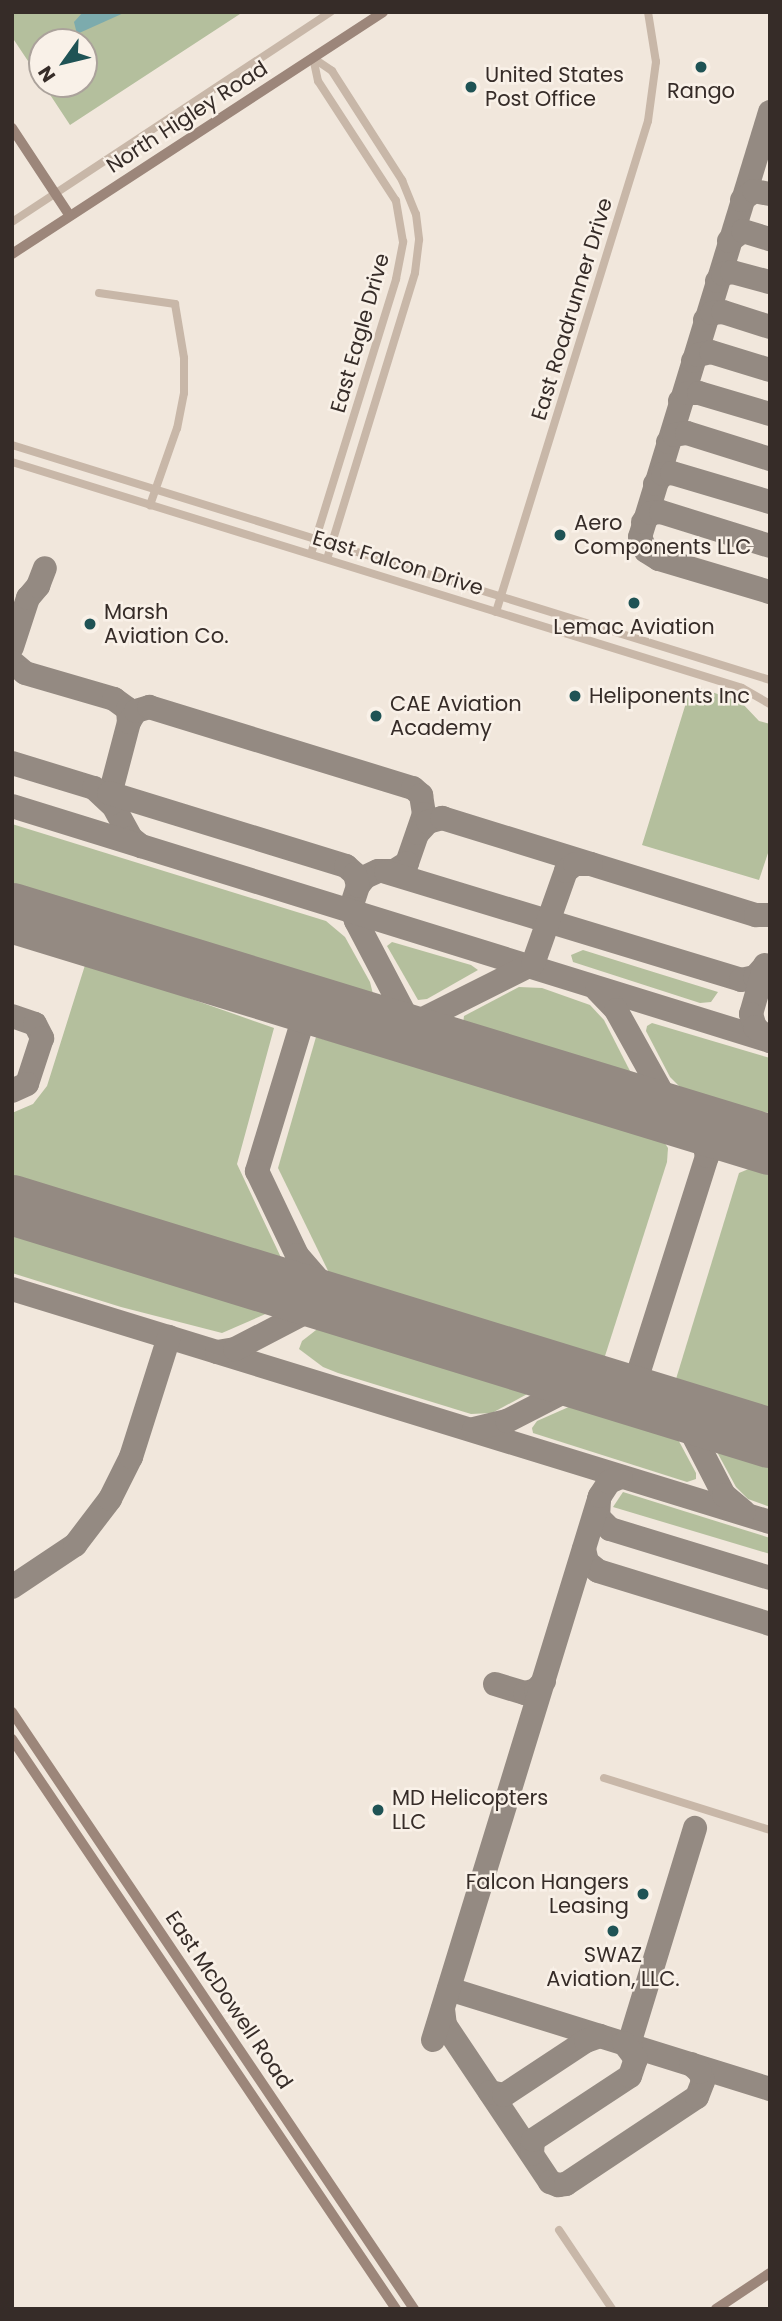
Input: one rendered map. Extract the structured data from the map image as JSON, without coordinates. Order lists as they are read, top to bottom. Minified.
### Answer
{"streets":{"main road":["North Higley Road","East McDowell Road"],"street":["East Roadrunner Drive","East Eagle Drive","East Falcon Drive"]},"crossings":[["North Higley Road","East Eagle Drive"],["East Roadrunner Drive","East Falcon Drive"],["East Eagle Drive","East Falcon Drive"]],"places":["Rango","United States Post Office","Aero Components LLC","Lemac Aviation","Marsh Aviation Co.","Heliponents Inc","CAE Aviation Academy","MD Helicopters LLC","Falcon Hangers Leasing","SWAZ Aviation, LLC."],"north":"bottom left"}
